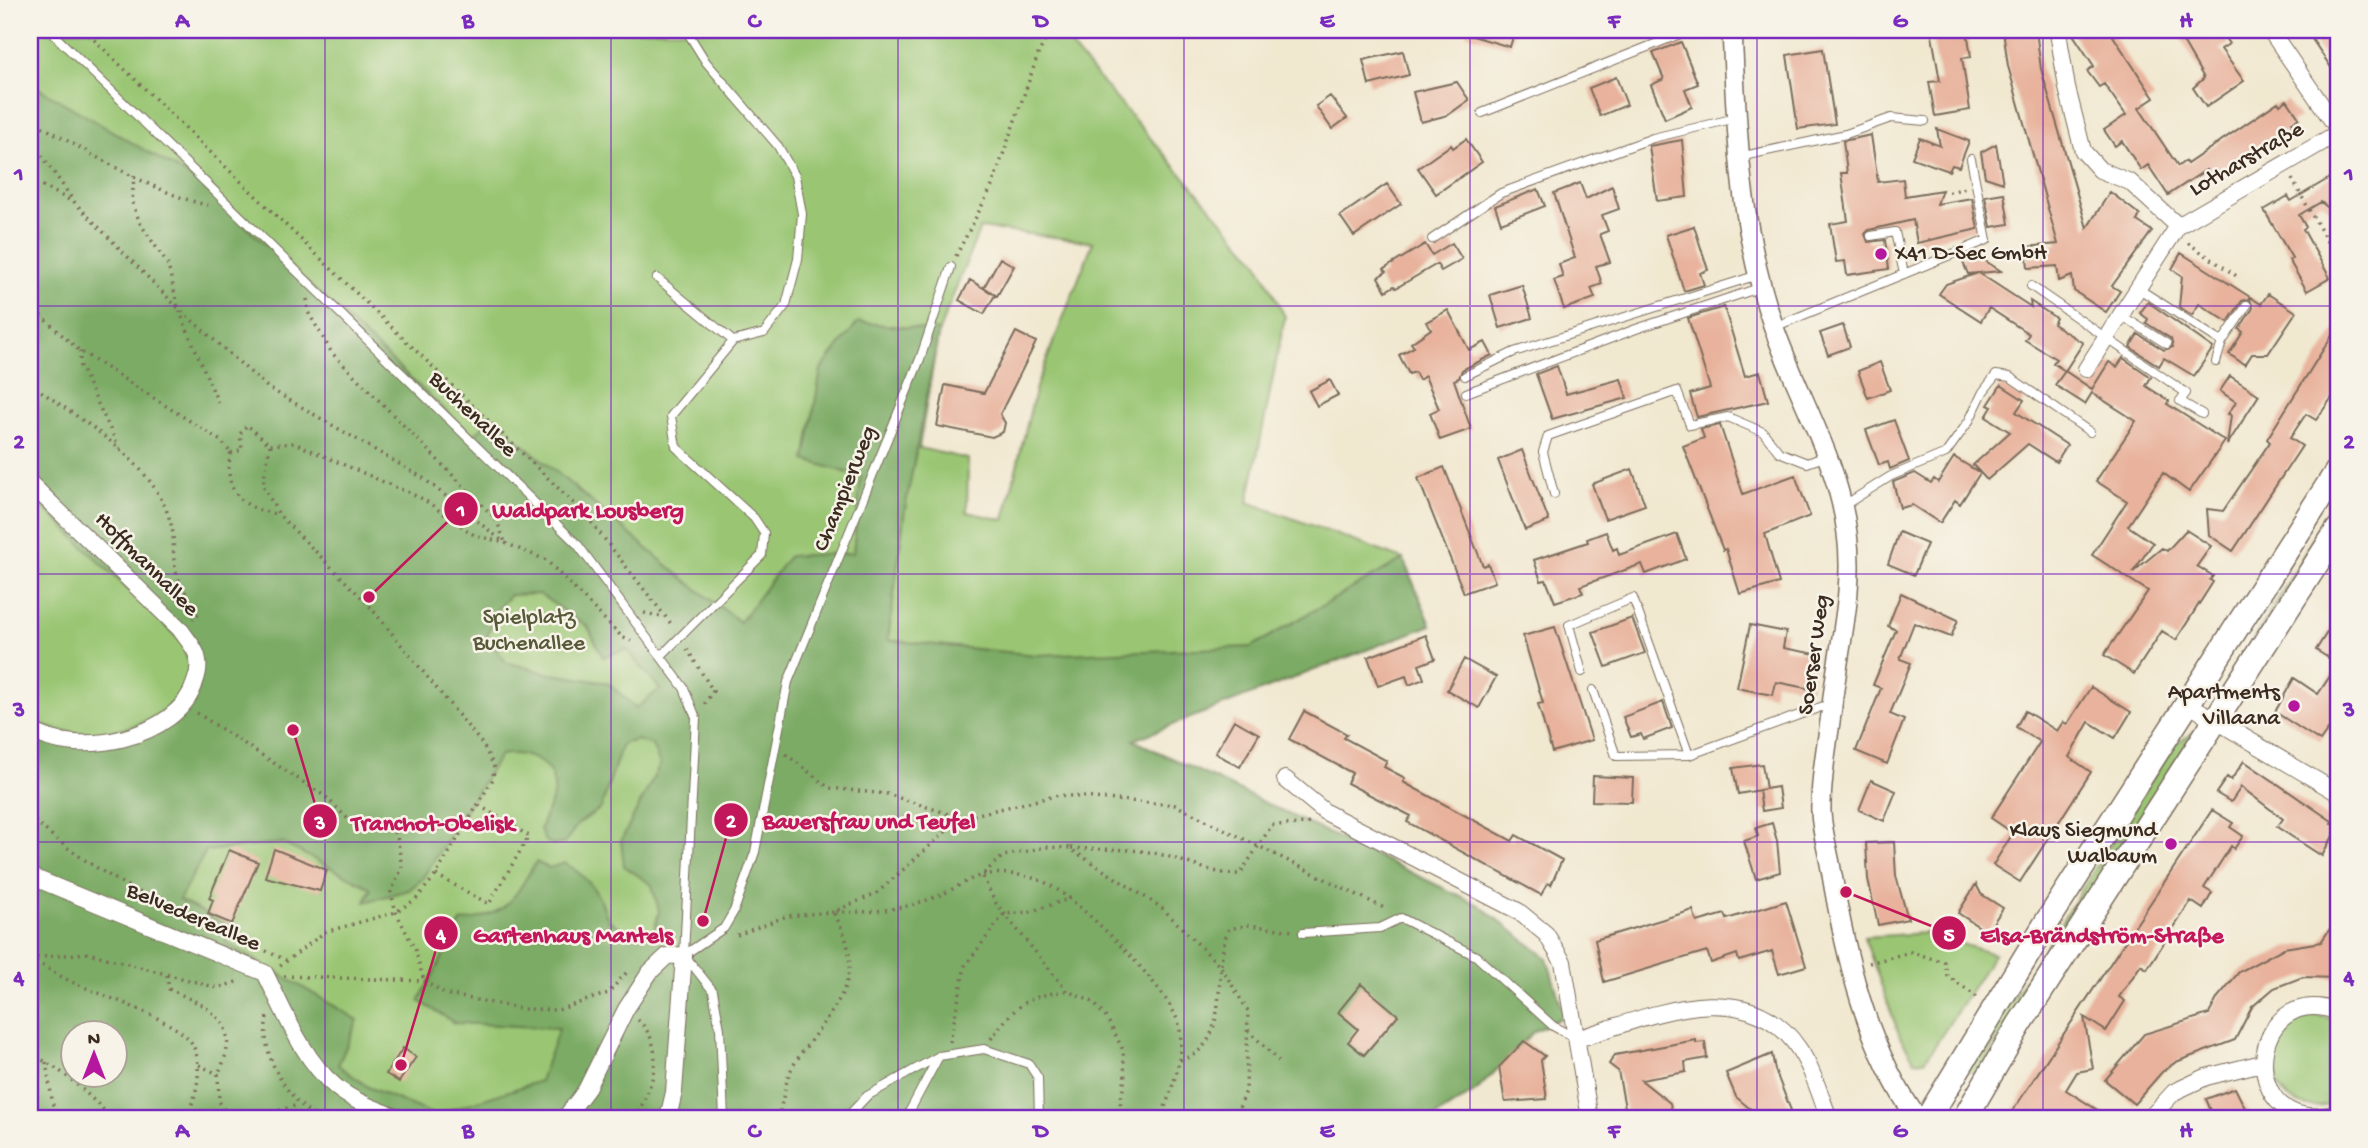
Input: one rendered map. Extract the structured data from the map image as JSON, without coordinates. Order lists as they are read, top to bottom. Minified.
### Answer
{"streets":{"street":["Lotharstraße","Hoffmannallee","Soerser Weg","Belvedereallee"],"lane":["Buchenallee","Champierweg"]},"crossings":[["Buchenallee","Champierweg"]],"parks":["Spielplatz Buchenallee"],"places":["X41 D-Sec GmbH","Waldpark Lousberg","Apartments Villaana","Tranchot-Obelisk","Klaus Siegmund Walbaum","Elsa-Brändström-Straße","Bauersfrau und Teufel","Gartenhaus Mantels"],"north":"top","grid":{"columns":["A","B","C","D","E","F","G","H"],"rows":["1","2","3","4"]}}
